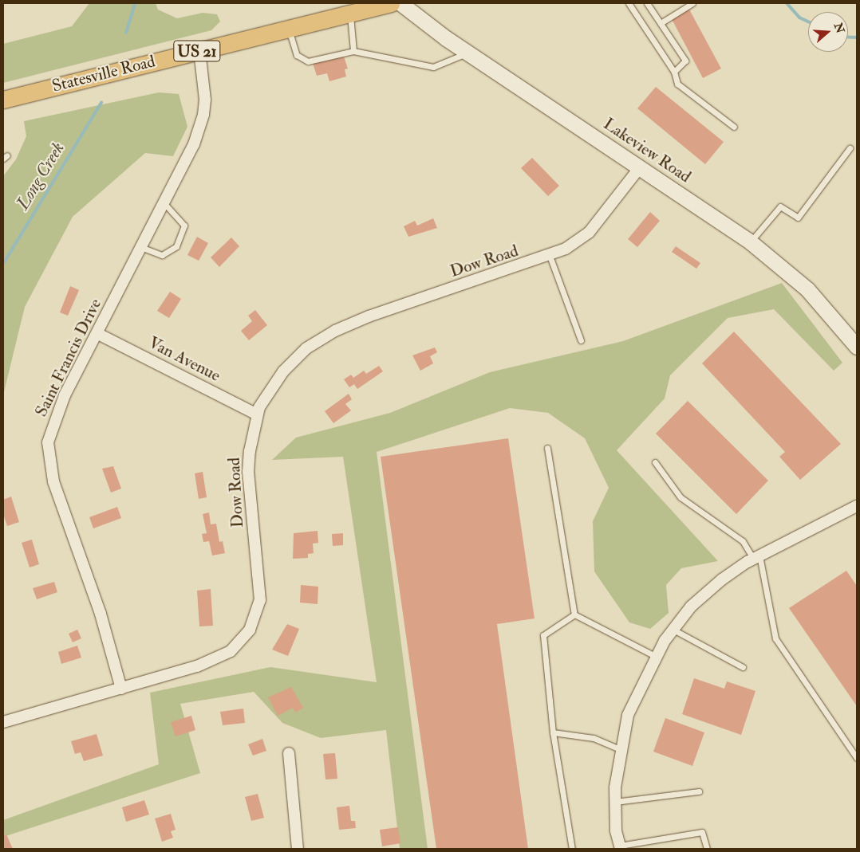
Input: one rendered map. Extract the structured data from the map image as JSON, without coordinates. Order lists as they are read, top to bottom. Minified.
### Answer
{"streets":{"main road":["US 21","Statesville Road","Lakeview Road"],"street":["Dow Road","Saint Francis Drive","Van Avenue"]},"crossings":[["Statesville Road","Saint Francis Drive"],["Lakeview Road","Dow Road"],["Dow Road","Saint Francis Drive"],["Dow Road","Van Avenue"],["Saint Francis Drive","Van Avenue"]],"water":["Long Creek"],"north":"right"}
